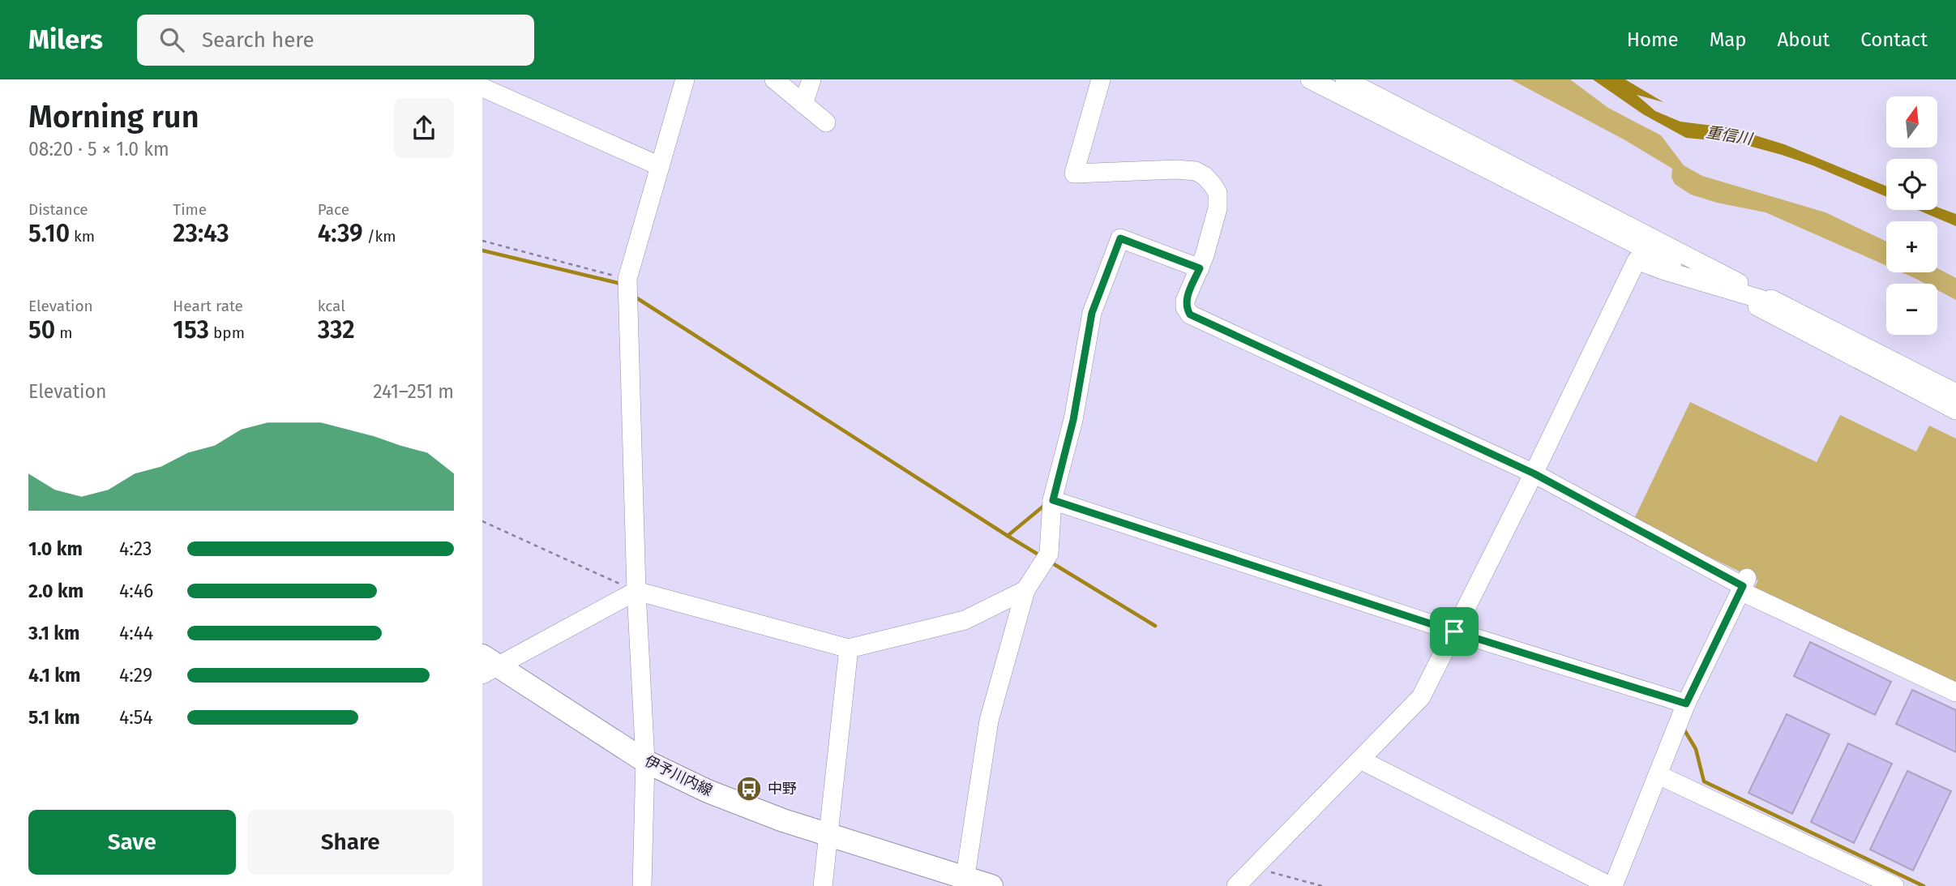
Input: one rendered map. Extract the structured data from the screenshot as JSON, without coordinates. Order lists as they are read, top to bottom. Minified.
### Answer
{"streets":{"main road":["伊予川内線"]},"water":["重信川"],"places":{"bus stop":["中野"]},"north":"top","page":{"header":"Milers","search":"Search here","nav":["Home","Map","About","Contact"],"heading":["Morning run","08:20 · 5 × 1.0 km"],"map_buttons":["+","−"],"stats":[["Distance","5.10 km"],["Time","23:43"],["Pace","4:39 /km"],["Elevation","50 m"],["Heart rate","153 bpm"],["kcal","332"]],"chart":["Elevation","241–251 m"],"list":[{"name":"1.0 km","note":"4:23"},{"name":"2.0 km","note":"4:46"},{"name":"3.1 km","note":"4:44"},{"name":"4.1 km","note":"4:29"},{"name":"5.1 km","note":"4:54"}],"buttons":["Save","Share"]}}
